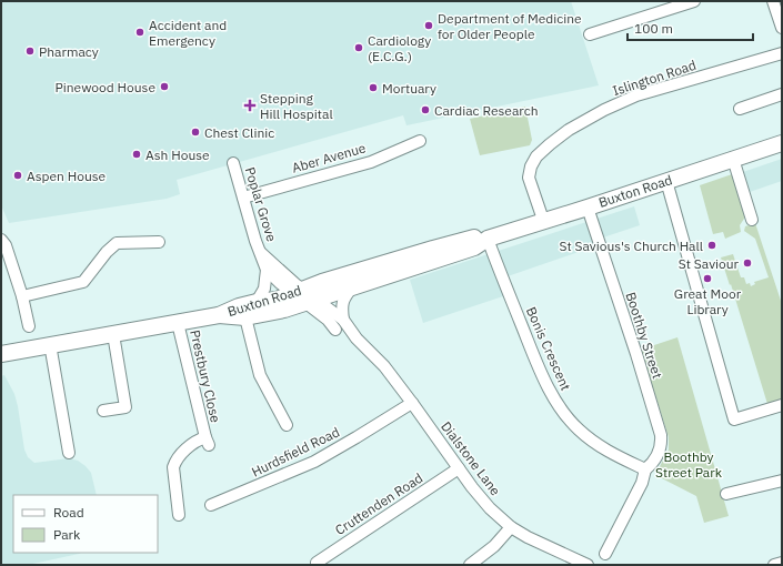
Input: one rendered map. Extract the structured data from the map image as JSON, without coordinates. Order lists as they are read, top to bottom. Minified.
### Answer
{"streets":{"highway":["Buxton Road"],"street":["Islington Road","Aber Avenue","Poplar Grove","Boothby Street","Bonis Crescent","Prestbury Close","Hurdsfield Road","Dialstone Lane","Cruttenden Road"]},"crossings":[["Islington Road","Buxton Road"],["Aber Avenue","Poplar Grove"],["Buxton Road","Poplar Grove"],["Buxton Road","Boothby Street"],["Buxton Road","Bonis Crescent"],["Buxton Road","Prestbury Close"],["Buxton Road","Dialstone Lane"],["Poplar Grove","Dialstone Lane"],["Boothby Street","Bonis Crescent"],["Hurdsfield Road","Dialstone Lane"],["Dialstone Lane","Cruttenden Road"]],"parks":["Boothby Street Park"],"places":{"other":["Department of Medicine for Older People","Accident and Emergency","Cardiology (E.C.G.)","Pharmacy","Pinewood House","Mortuary","Cardiac Research","Chest Clinic","Ash House","Aspen House","St Savious's Church Hall","St Saviour","Great Moor Library"],"health":["Stepping Hill Hospital"]},"legend":["Road","Park"],"scale_bar":"100 m"}
